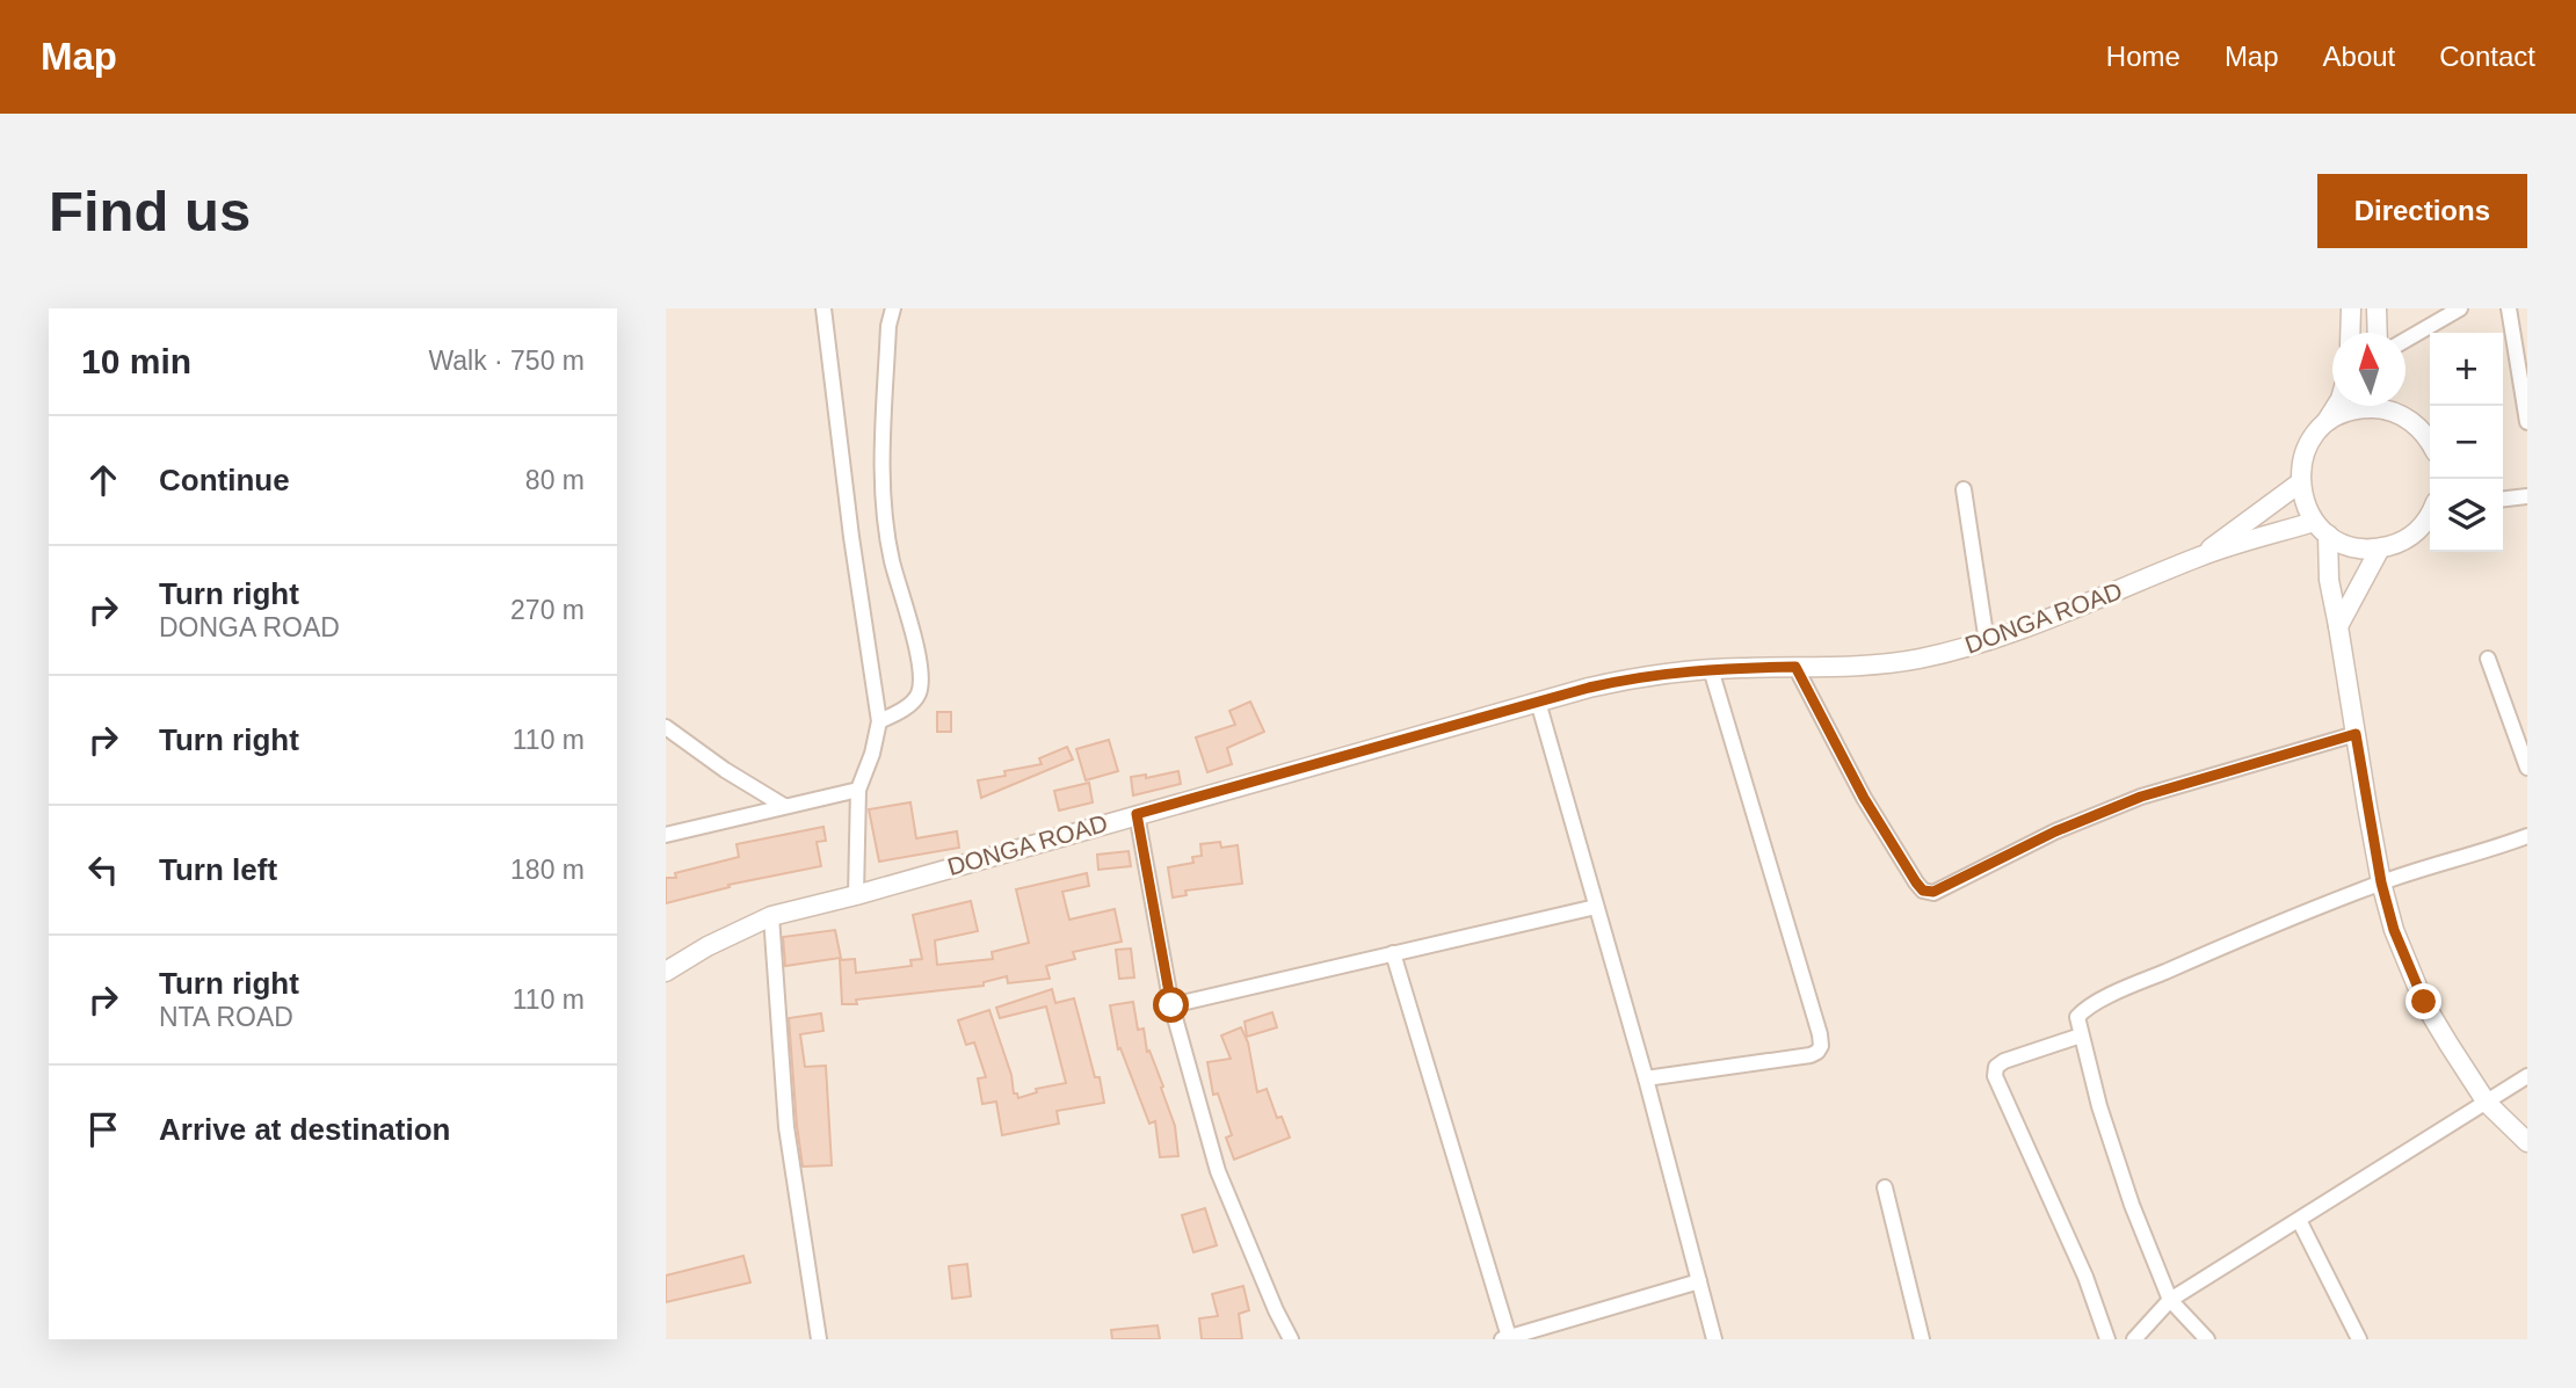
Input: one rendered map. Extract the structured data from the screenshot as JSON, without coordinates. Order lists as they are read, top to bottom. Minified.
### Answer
{"streets":{"street":["DONGA ROAD"]},"north":"top","page":{"header":"Map","nav":["Home","Map","About","Contact"],"buttons":"Directions","title":"Find us","heading":["10 min","Walk · 750 m"],"map_buttons":["+","−"],"list":[["Continue","80 m"],["Turn right","DONGA ROAD","270 m"],["Turn right","110 m"],["Turn left","180 m"],["Turn right","NTA ROAD","110 m"],"Arrive at destination"]}}
